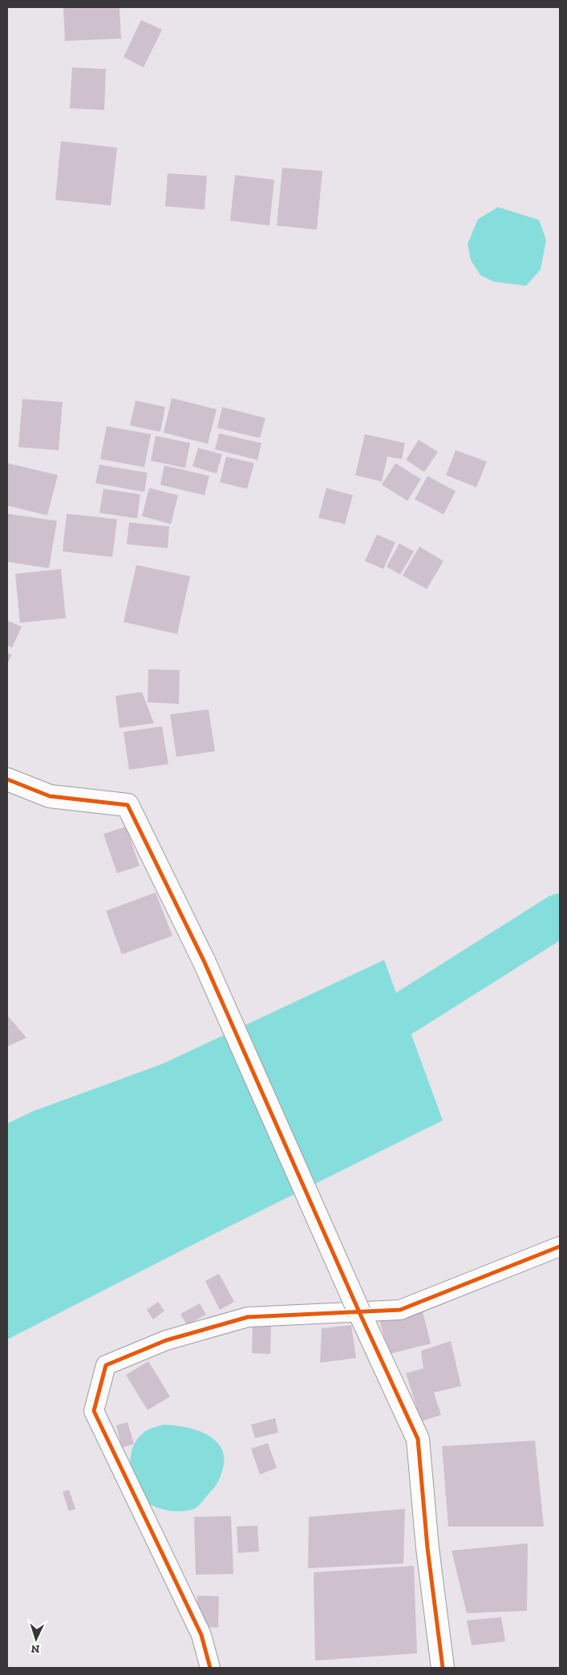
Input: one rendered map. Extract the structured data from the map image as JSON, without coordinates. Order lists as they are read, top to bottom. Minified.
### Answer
{"north":"bottom"}
